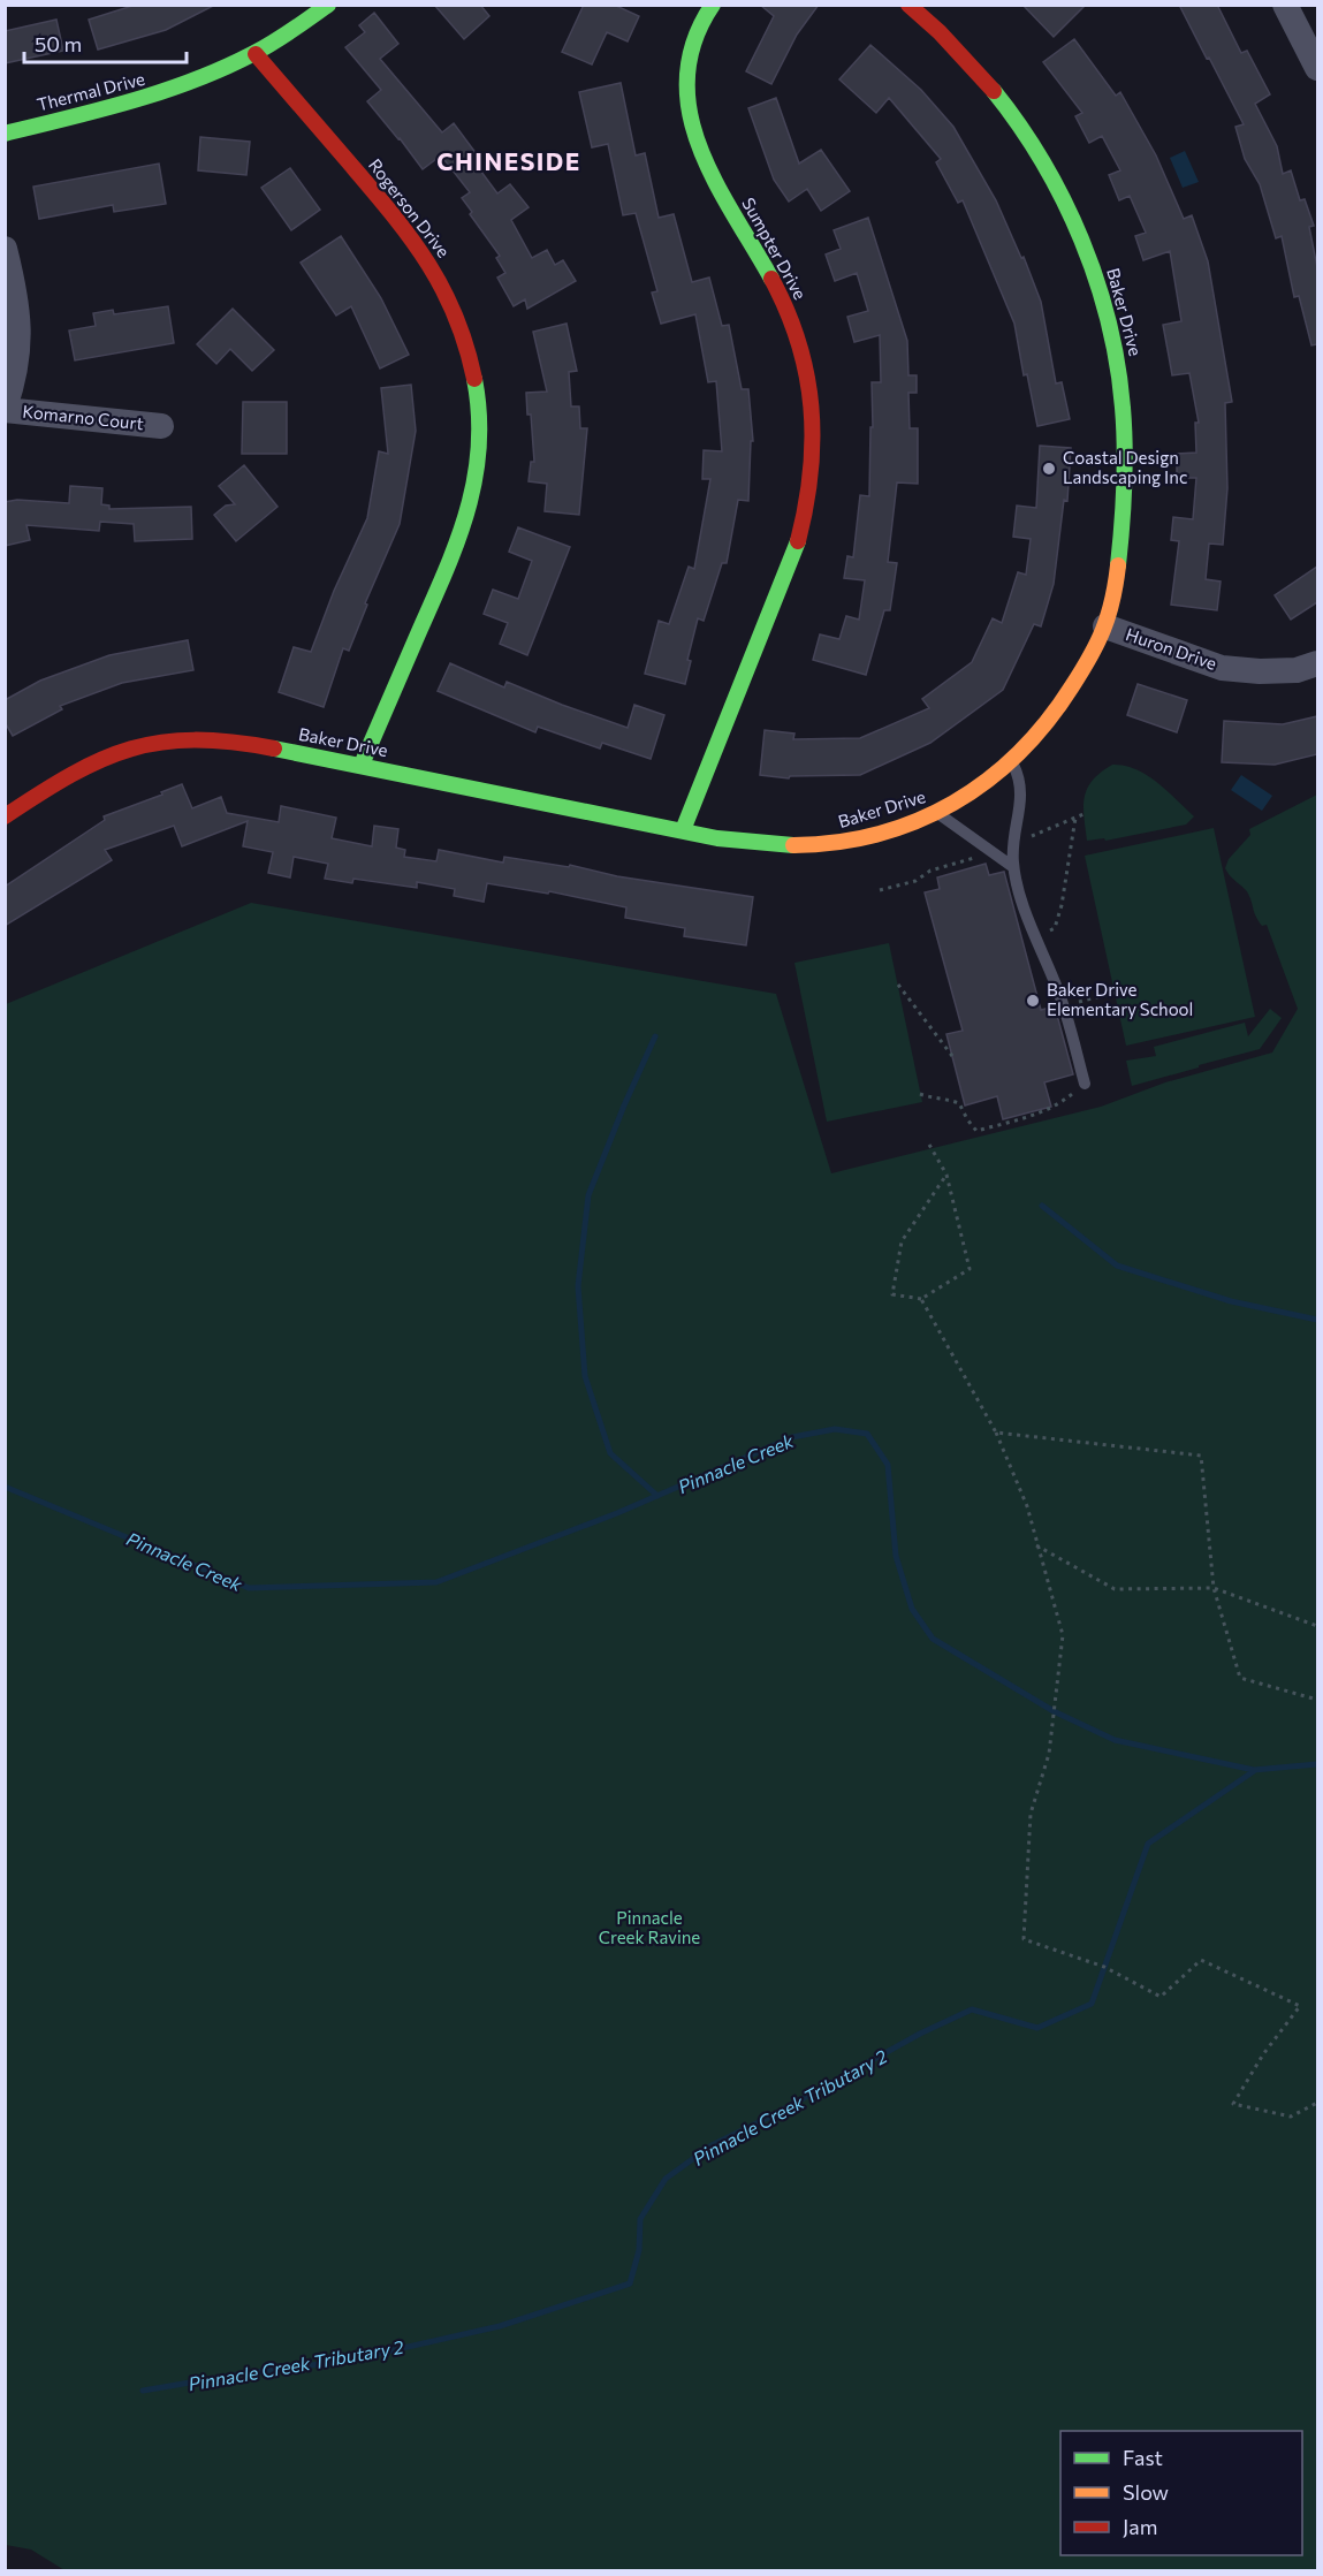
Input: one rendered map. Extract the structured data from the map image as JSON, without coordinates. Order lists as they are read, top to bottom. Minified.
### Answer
{"streets":{"street":["Thermal Drive","Rogerson Drive","Sumpter Drive","Baker Drive","Komarno Court","Huron Drive"]},"crossings":[["Thermal Drive","Rogerson Drive"],["Rogerson Drive","Baker Drive"],["Sumpter Drive","Baker Drive"],["Baker Drive","Huron Drive"]],"districts":["CHINESIDE"],"water":["Pinnacle Creek","Pinnacle Creek Tributary 2"],"parks":["Pinnacle Creek Ravine"],"places":["Coastal Design Landscaping Inc","Baker Drive Elementary School"],"legend":["Fast","Slow","Jam"],"scale_bar":"50 m"}
